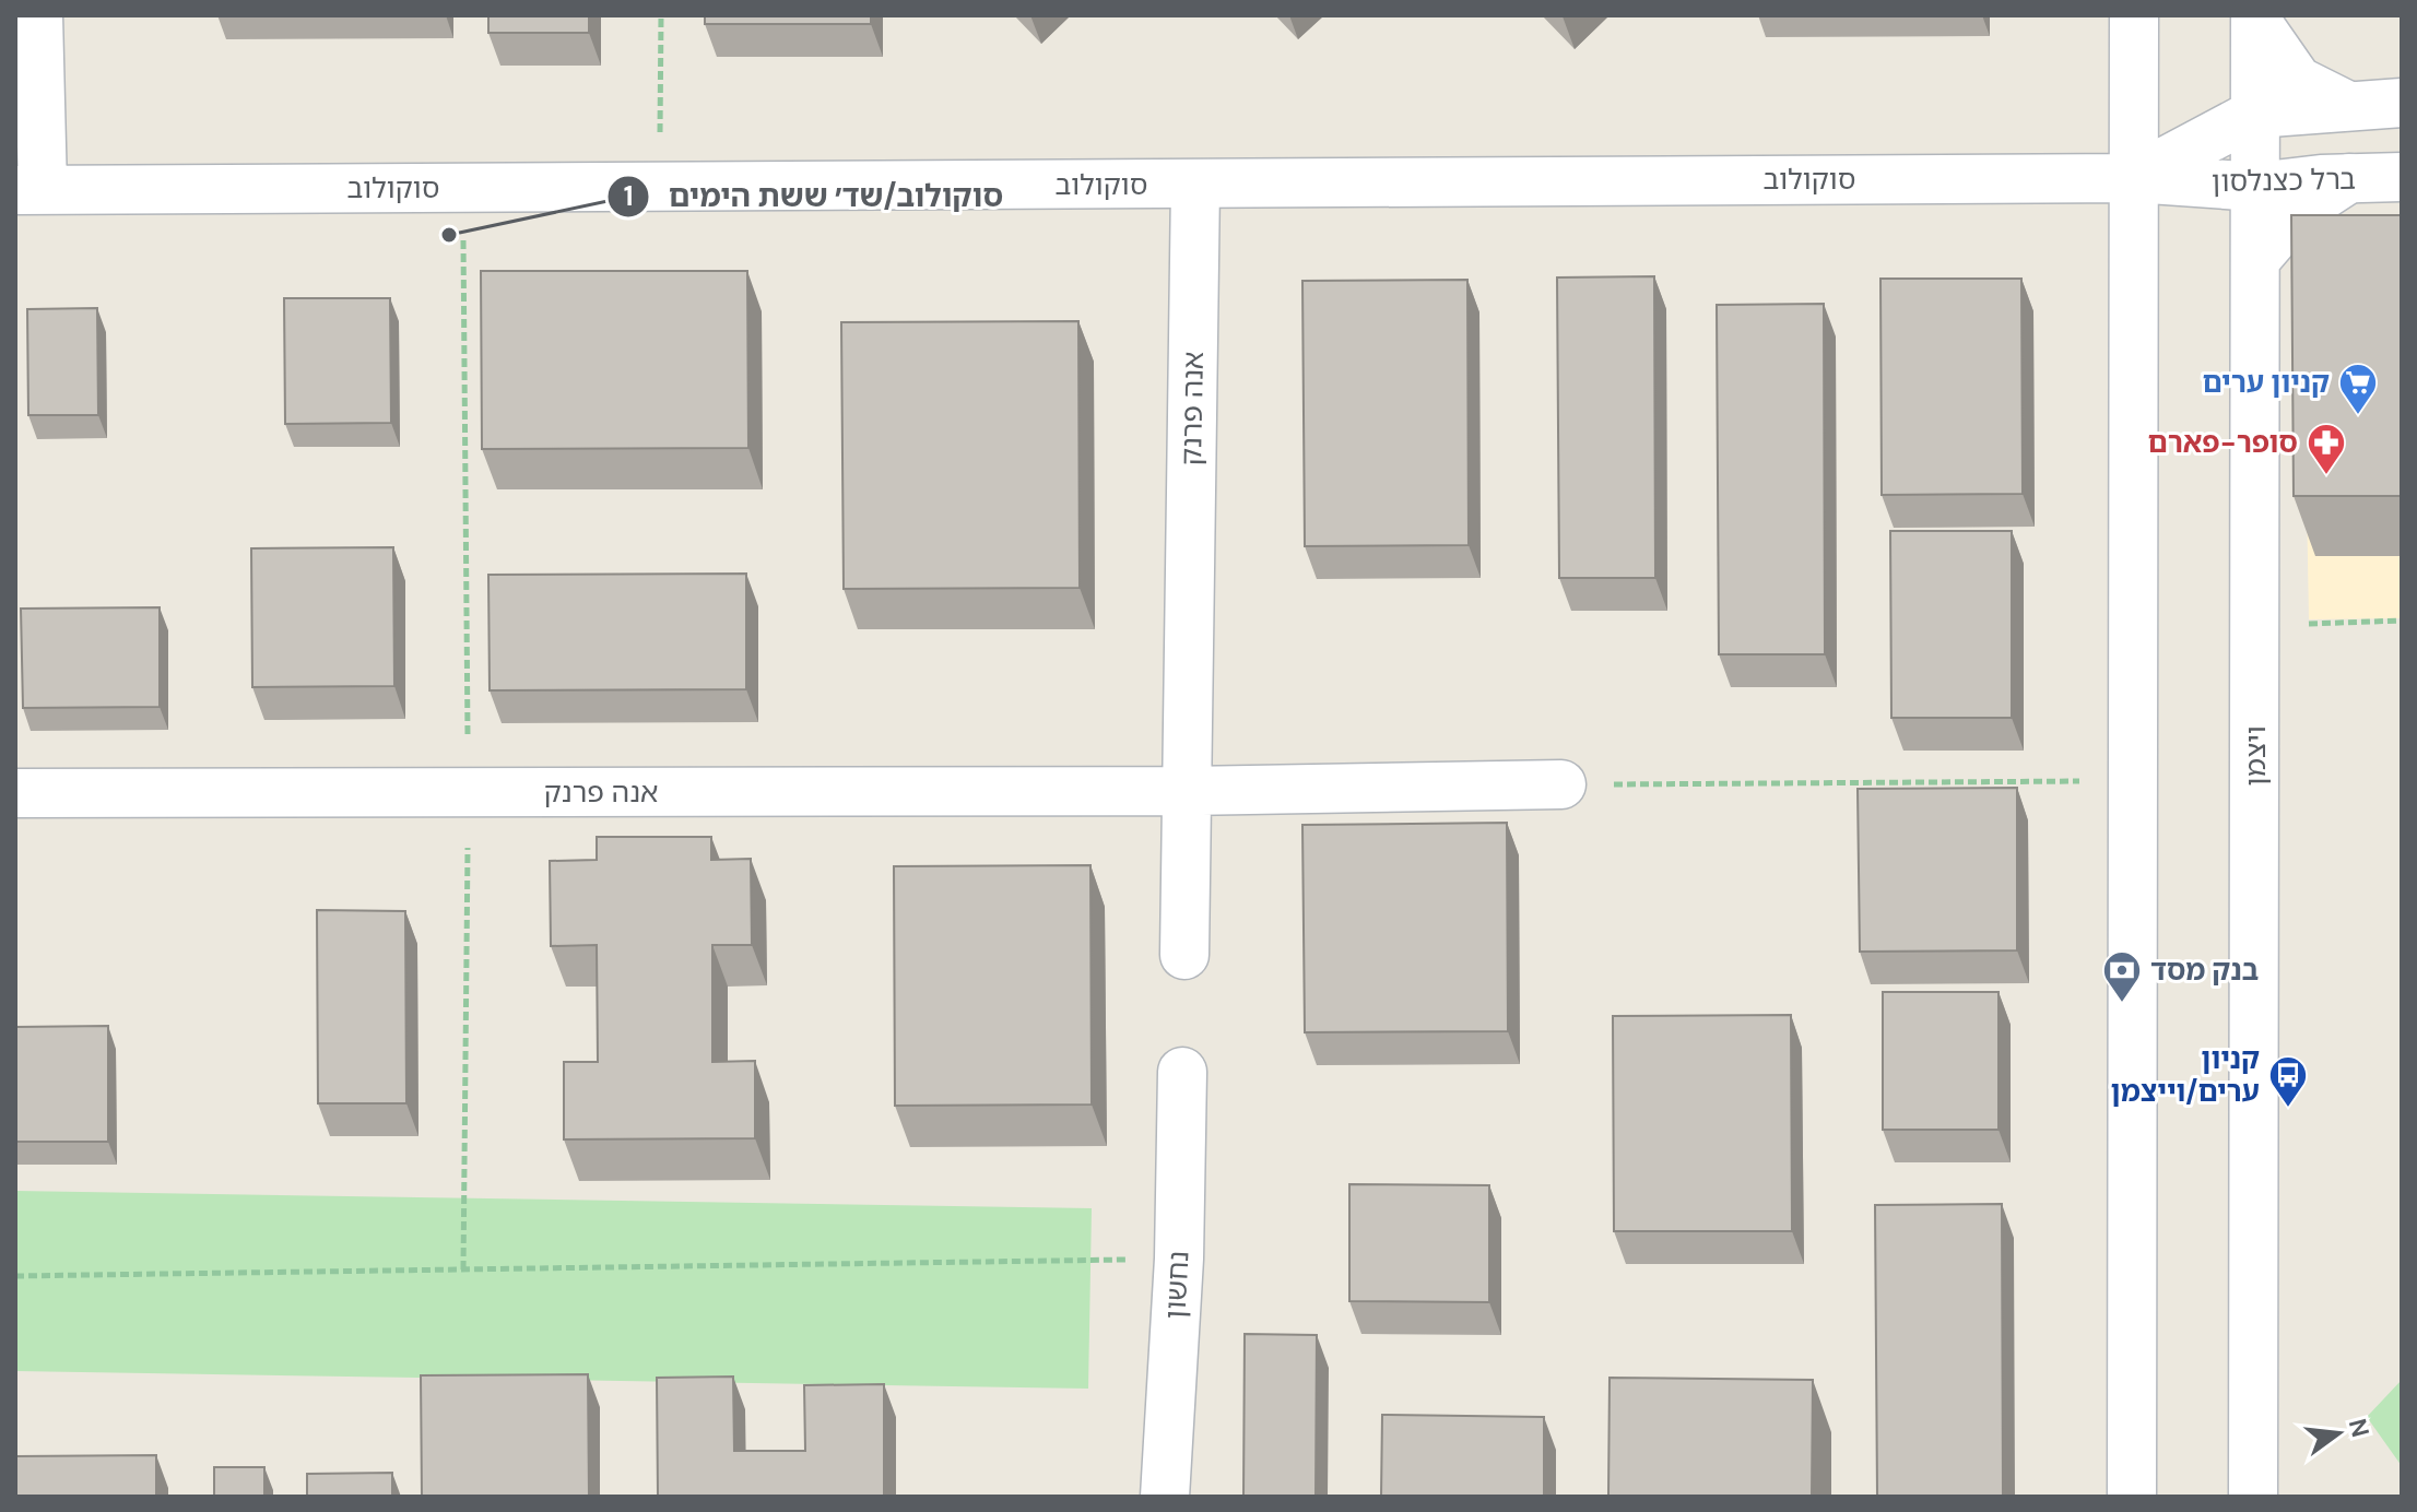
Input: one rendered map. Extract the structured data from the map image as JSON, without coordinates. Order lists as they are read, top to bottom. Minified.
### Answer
{"streets":{"street":["סוקולוב","ברל כצנלסון","אנה פרנק","ויצמן","נחשון"]},"crossings":[["סוקולוב","ברל כצנלסון"],["סוקולוב","אנה פרנק"],["ברל כצנלסון","ויצמן"]],"places":{"other":["סוקולוב/שד׳ ששת הימים"],"supermarket":["קניון ערים"],"pharmacy":["סופר-פארם"],"bank":["בנק מסד"],"bus stop":["קניון ערים/וייצמן"]},"north":"right"}
